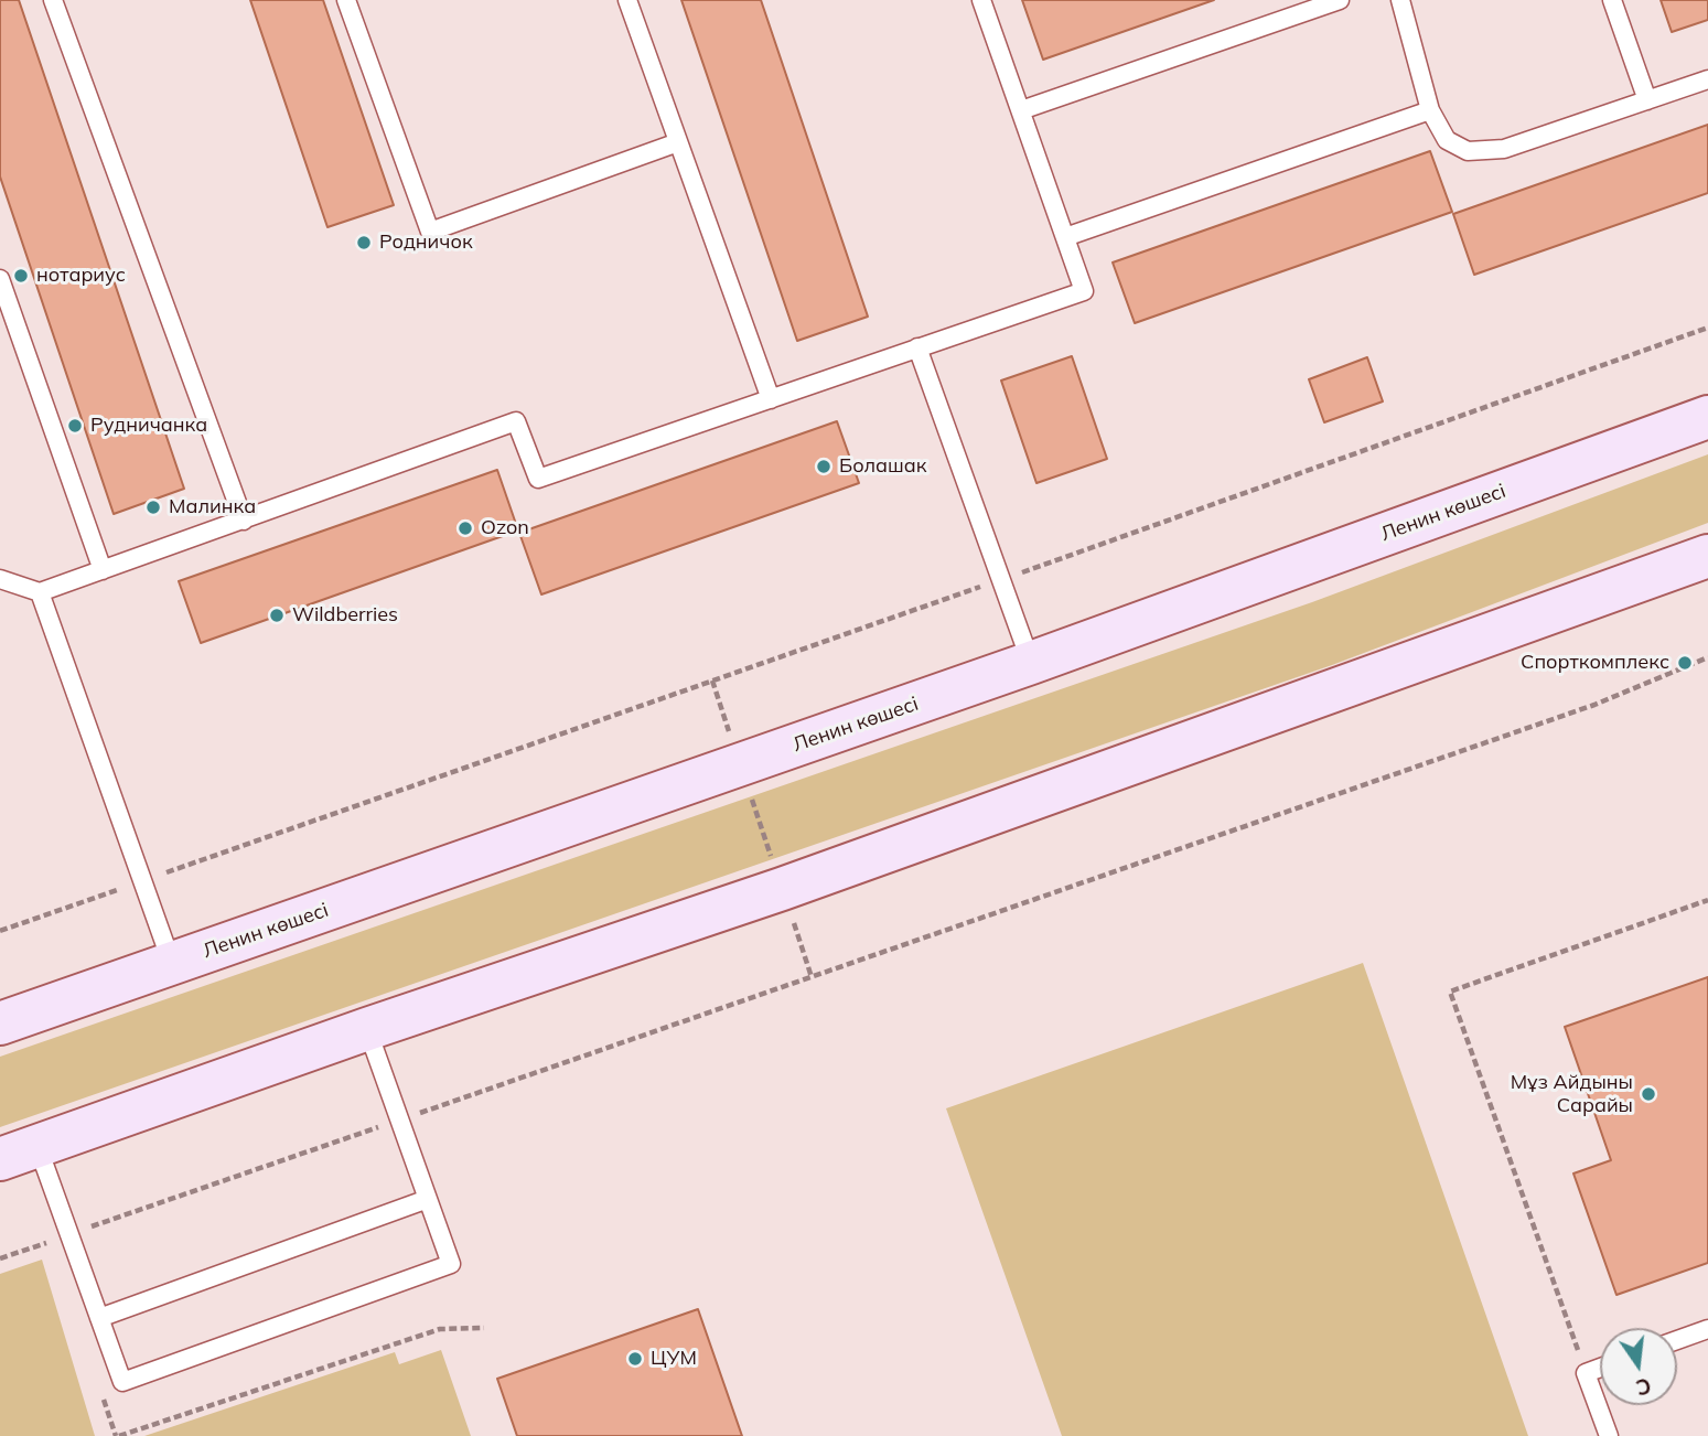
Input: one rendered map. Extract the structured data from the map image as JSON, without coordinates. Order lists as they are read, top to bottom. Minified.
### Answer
{"streets":{"main road":["Ленин көшесі"]},"places":["Родничок","нотариус","Рудничанка","Болашак","Малинка","Ozon","Wildberries","Спорткомплекс","Мұз Айдыны Сарайы","ЦУМ"],"north":"bottom"}
